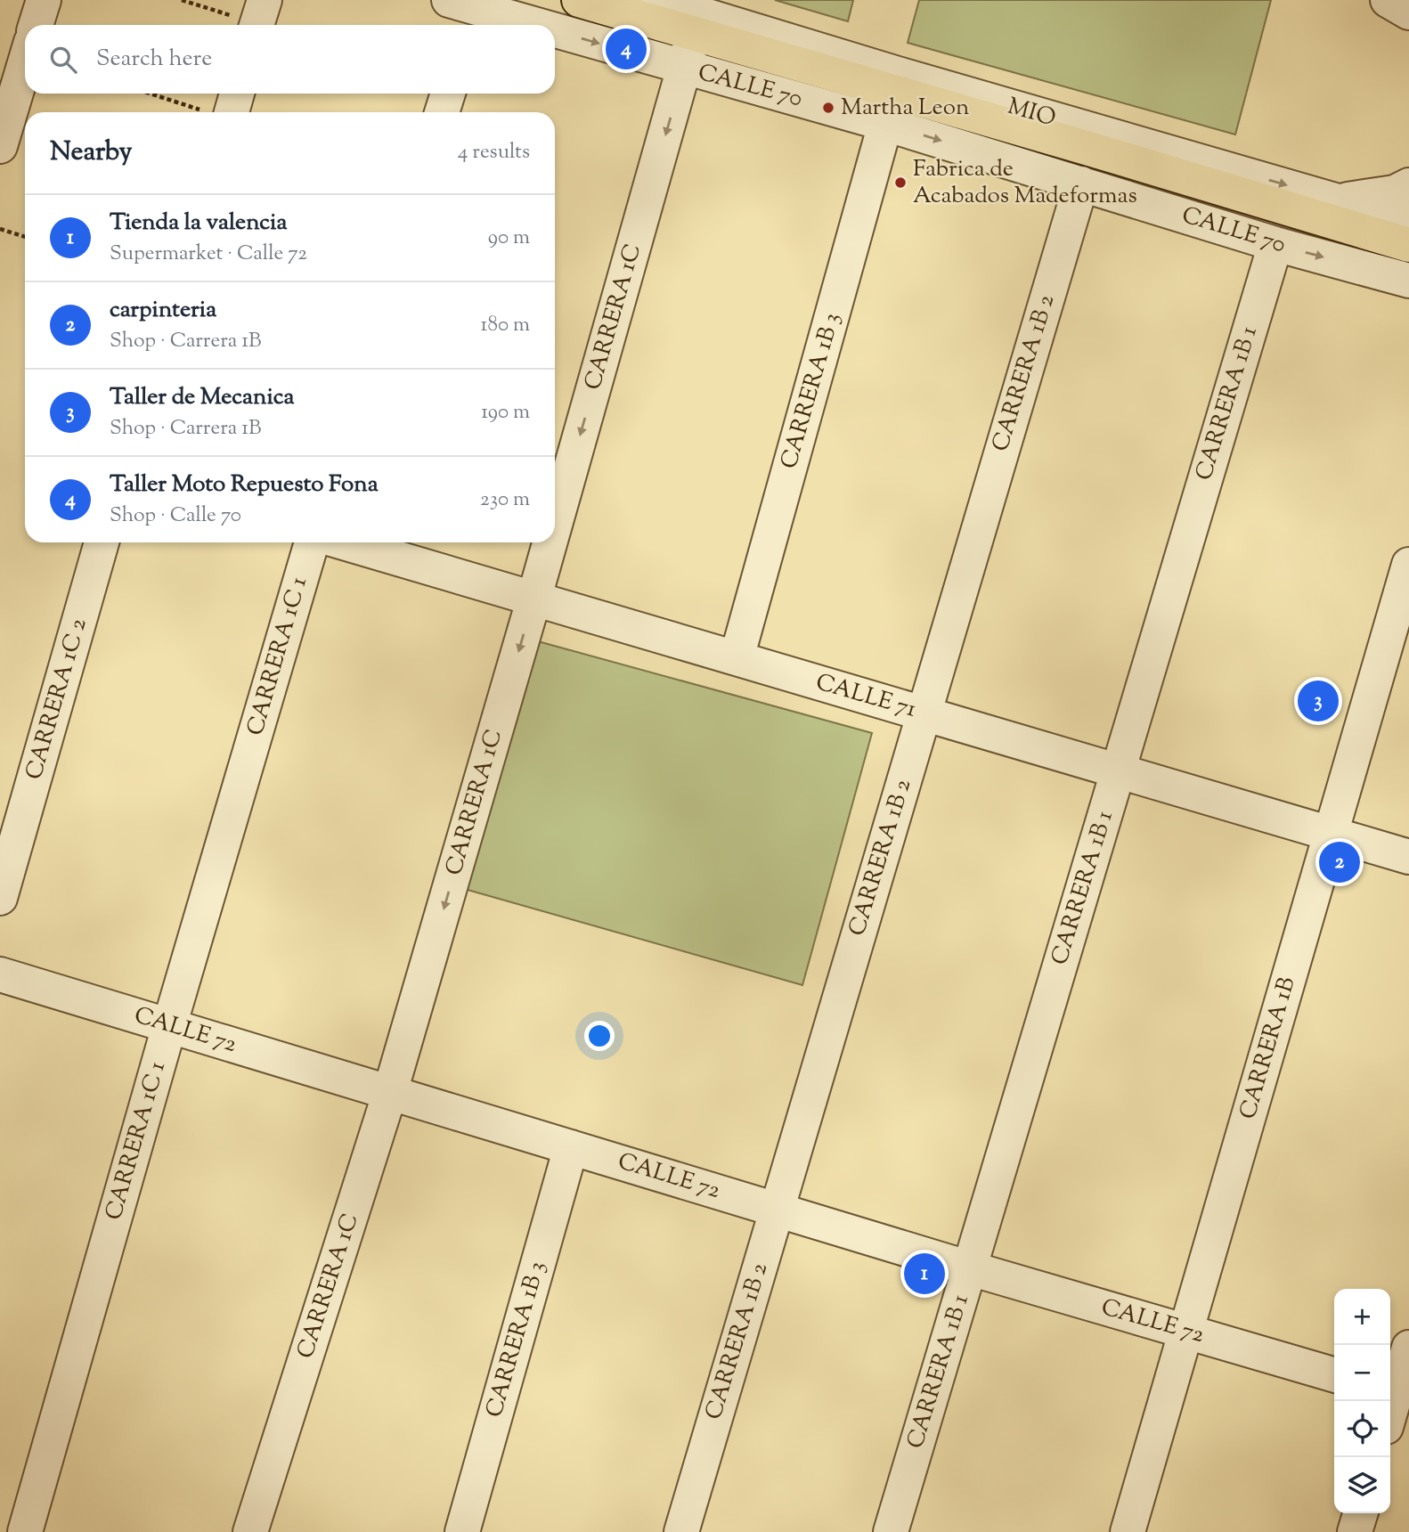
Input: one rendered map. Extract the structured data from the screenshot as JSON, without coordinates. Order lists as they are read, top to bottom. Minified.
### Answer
{"streets":{"street":["CALLE 70","MIO","CARRERA 1C","CARRERA 1B 2","CARRERA 1B 3","CARRERA 1B 1","CARRERA 1C 1","CALLE 71","CARRERA 1C 2","CALLE 72","CARRERA 1B"]},"crossings":[["CALLE 70","CARRERA 1C"],["CALLE 70","CARRERA 1B 2"],["CALLE 70","CARRERA 1B 3"],["CALLE 70","CARRERA 1B 1"],["CARRERA 1C","CALLE 71"],["CARRERA 1C","CALLE 72"],["CARRERA 1B 2","CALLE 71"],["CARRERA 1B 2","CALLE 72"],["CARRERA 1B 3","CALLE 71"],["CARRERA 1B 3","CALLE 72"],["CARRERA 1B 1","CALLE 71"],["CARRERA 1B 1","CALLE 72"],["CARRERA 1C 1","CALLE 72"],["CALLE 71","CARRERA 1B"],["CALLE 72","CARRERA 1B"]],"one_way":["CALLE 70","MIO","CARRERA 1C"],"places":["Martha Leon","Fabrica de Acabados Madeformas"],"page":{"pins":["4","3","2","1"],"search":"Search here","heading":["Nearby","4 results"],"list":[{"mark":"1","name":"Tienda la valencia","note":"Supermarket · Calle 72","value":"90 m"},{"mark":"2","name":"carpinteria","note":"Shop · Carrera 1B","value":"180 m"},{"mark":"3","name":"Taller de Mecanica","note":"Shop · Carrera 1B","value":"190 m"},{"mark":"4","name":"Taller Moto Repuesto Fona","note":"Shop · Calle 70","value":"230 m"}],"map_buttons":["+","−"]}}
